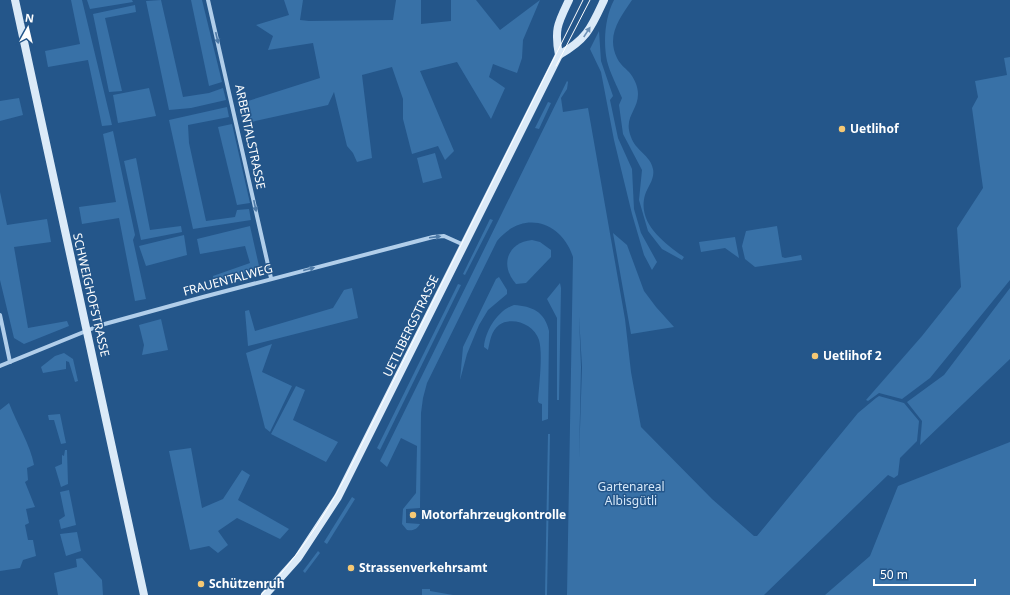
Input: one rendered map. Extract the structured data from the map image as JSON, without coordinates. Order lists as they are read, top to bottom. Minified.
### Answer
{"streets":{"main road":["SCHWEIGHOFSTRASSE","UETLIBERGSTRASSE"],"street":["ARBENTALSTRASSE","FRAUENTALWEG"]},"crossings":[["ARBENTALSTRASSE","FRAUENTALWEG"],["FRAUENTALWEG","SCHWEIGHOFSTRASSE"],["FRAUENTALWEG","UETLIBERGSTRASSE"]],"one_way":["ARBENTALSTRASSE","FRAUENTALWEG"],"parks":["Gartenareal Albisgütli"],"places":["Uetlihof","Uetlihof 2","Motorfahrzeugkontrolle","Strassenverkehrsamt","Schützenruh"],"scale_bar":"50 m","north":"top"}
